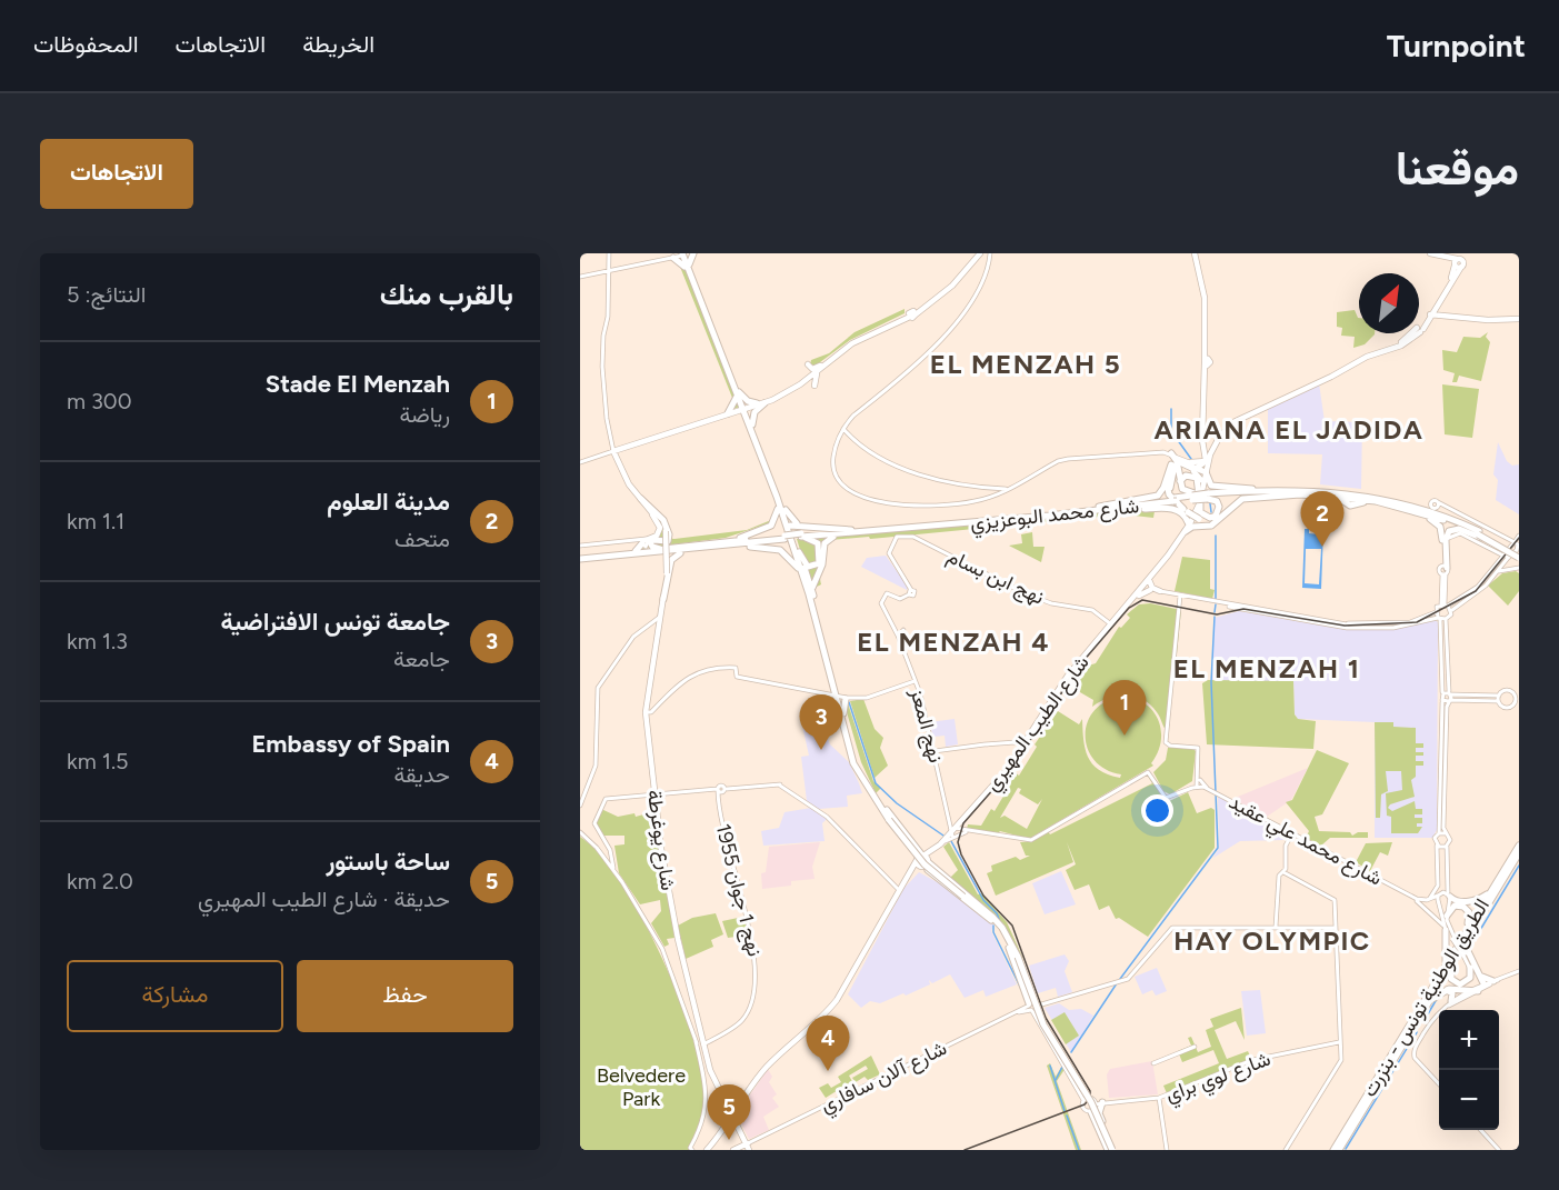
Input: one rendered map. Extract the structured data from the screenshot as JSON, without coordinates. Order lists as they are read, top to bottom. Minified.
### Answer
{"streets":{"highway":["شارع محمد البوعزيزي","الطريق الوطنية تونس - بنزرت"],"main road":["شارع الطيب المهيري","شارع يوغرطة"],"street":["نهج ابن بسام","نهج المعز","شارع محمد علي عقيد","نهج 1 جوان 1955","شارع آلان سافاري","شارع لوي براي"]},"crossings":[["نهج ابن بسام","شارع الطيب المهيري"],["نهج ابن بسام","نهج المعز"],["شارع الطيب المهيري","نهج المعز"],["شارع يوغرطة","نهج 1 جوان 1955"],["شارع يوغرطة","شارع آلان سافاري"]],"districts":["EL MENZAH 5","ARIANA EL JADIDA","EL MENZAH 4","EL MENZAH 1","HAY OLYMPIC"],"parks":["Belvedere Park"],"north":"top right","page":{"header":"Turnpoint","nav":["الخريطة","الاتجاهات","المحفوظات"],"title":"موقعنا","buttons":["الاتجاهات",["حفظ","مشاركة"]],"heading":["بالقرب منك","النتائج: 5"],"list":[{"mark":"1","name":"Stade El Menzah","note":"رياضة","value":"300 m"},{"mark":"2","name":"مدينة العلوم","note":"متحف","value":"1.1 km"},{"mark":"3","name":"جامعة تونس الافتراضية","note":"جامعة","value":"1.3 km"},{"mark":"4","name":"Embassy of Spain","note":"حديقة","value":"1.5 km"},{"mark":"5","name":"ساحة باستور","note":"حديقة · شارع الطيب المهيري","value":"2.0 km"}],"pins":["2","1","3","4","5"],"map_buttons":["+","−"]}}
